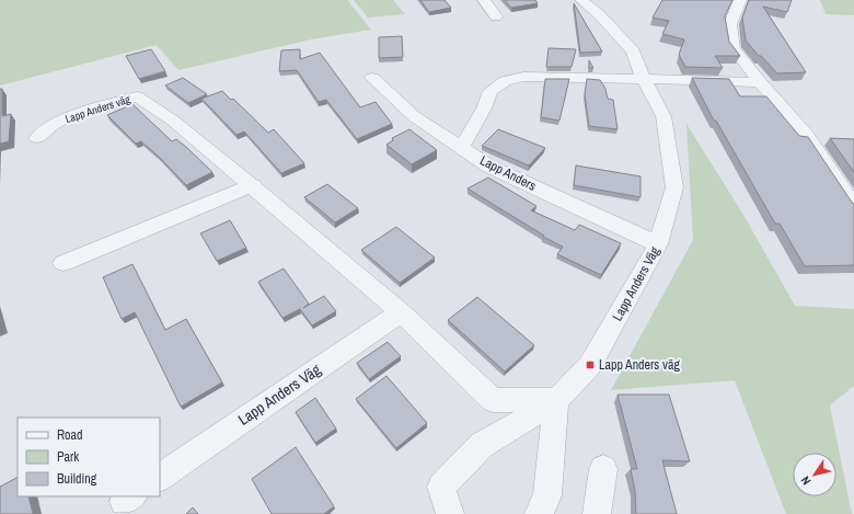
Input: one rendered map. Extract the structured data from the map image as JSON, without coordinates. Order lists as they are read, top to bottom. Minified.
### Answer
{"streets":{"street":["Lapp Anders väg","Lapp Anders","Lapp Anders Väg"]},"crossings":[["Lapp Anders väg","Lapp Anders Väg"],["Lapp Anders","Lapp Anders Väg"]],"places":{"transit":["Lapp Anders väg"]},"legend":["Road","Park","Building"],"north":"bottom left"}
